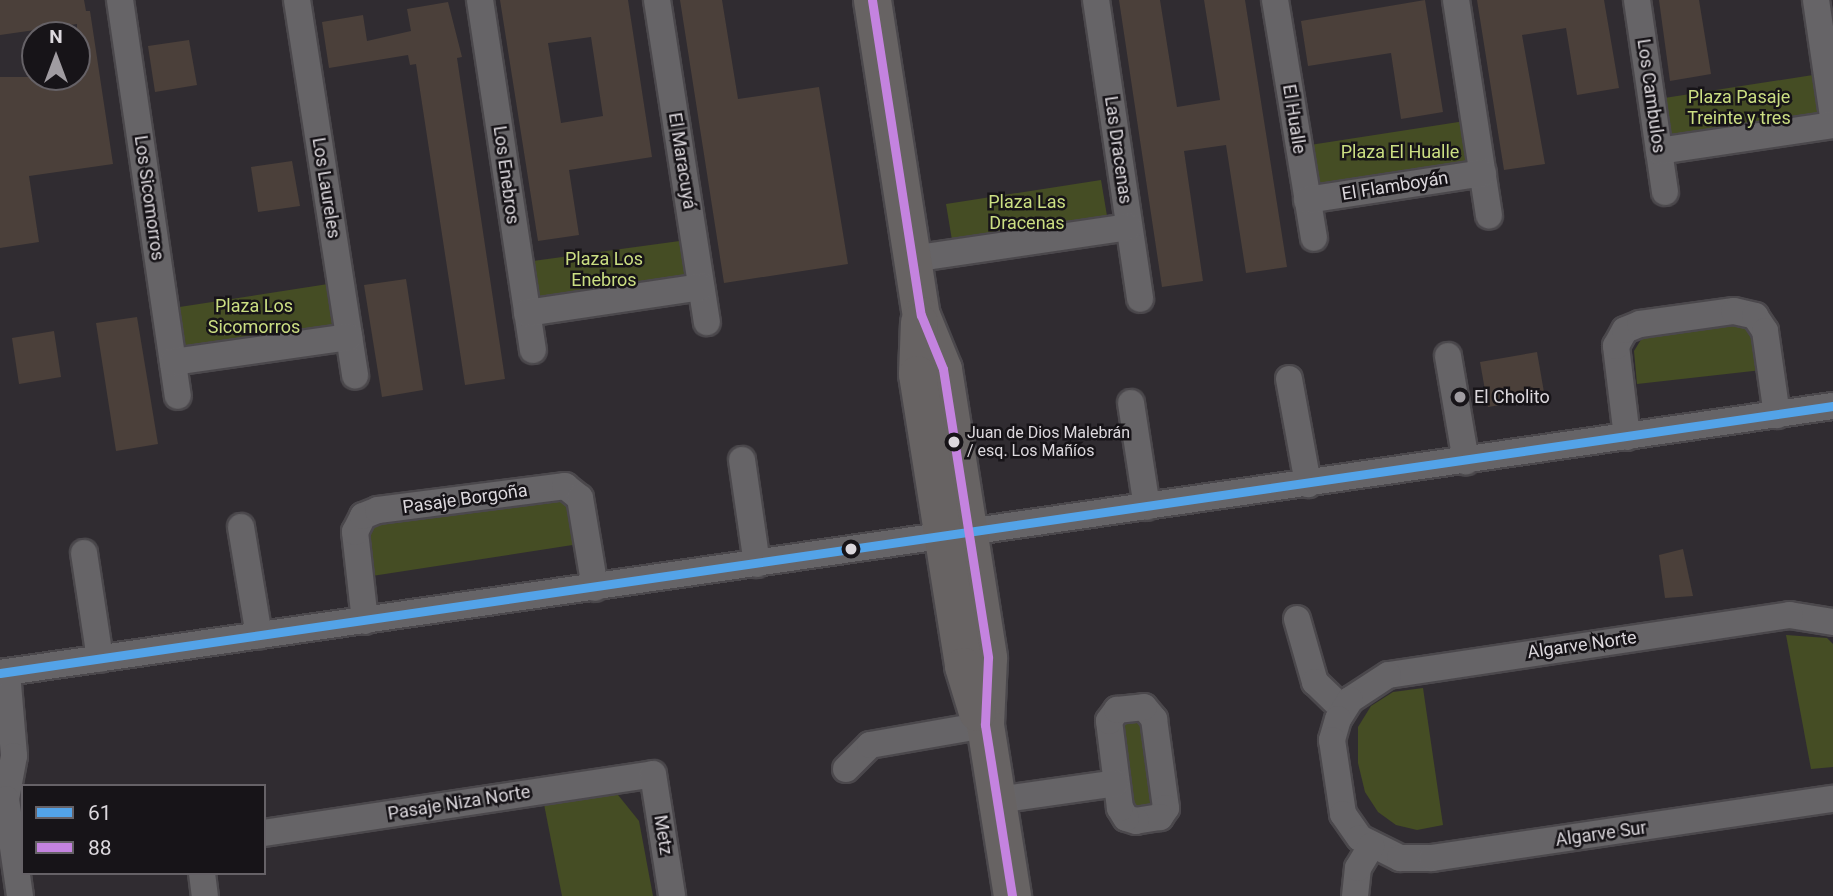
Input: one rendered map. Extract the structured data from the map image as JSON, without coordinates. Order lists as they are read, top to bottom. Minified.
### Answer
{"streets":{"street":["Los Cambulos","El Hualle","Las Dracenas","El Maracuyá","Los Enebros","El Flamboyán","Los Laureles","Los Sicomorros","Pasaje Borgoña","Algarve Norte","Pasaje Niza Norte","Algarve Sur","Metz"]},"crossings":[["El Hualle","El Flamboyán"],["Algarve Norte","Algarve Sur"],["Pasaje Niza Norte","Metz"]],"parks":["Plaza Pasaje Treinte y tres","Plaza El Hualle","Plaza Las Dracenas","Plaza Los Enebros","Plaza Los Sicomorros"],"places":["El Cholito","Juan de Dios Malebrán / esq. Los Mañíos"],"lines":["transit line 88","transit line 61"],"legend":["61","88"],"north":"top"}
